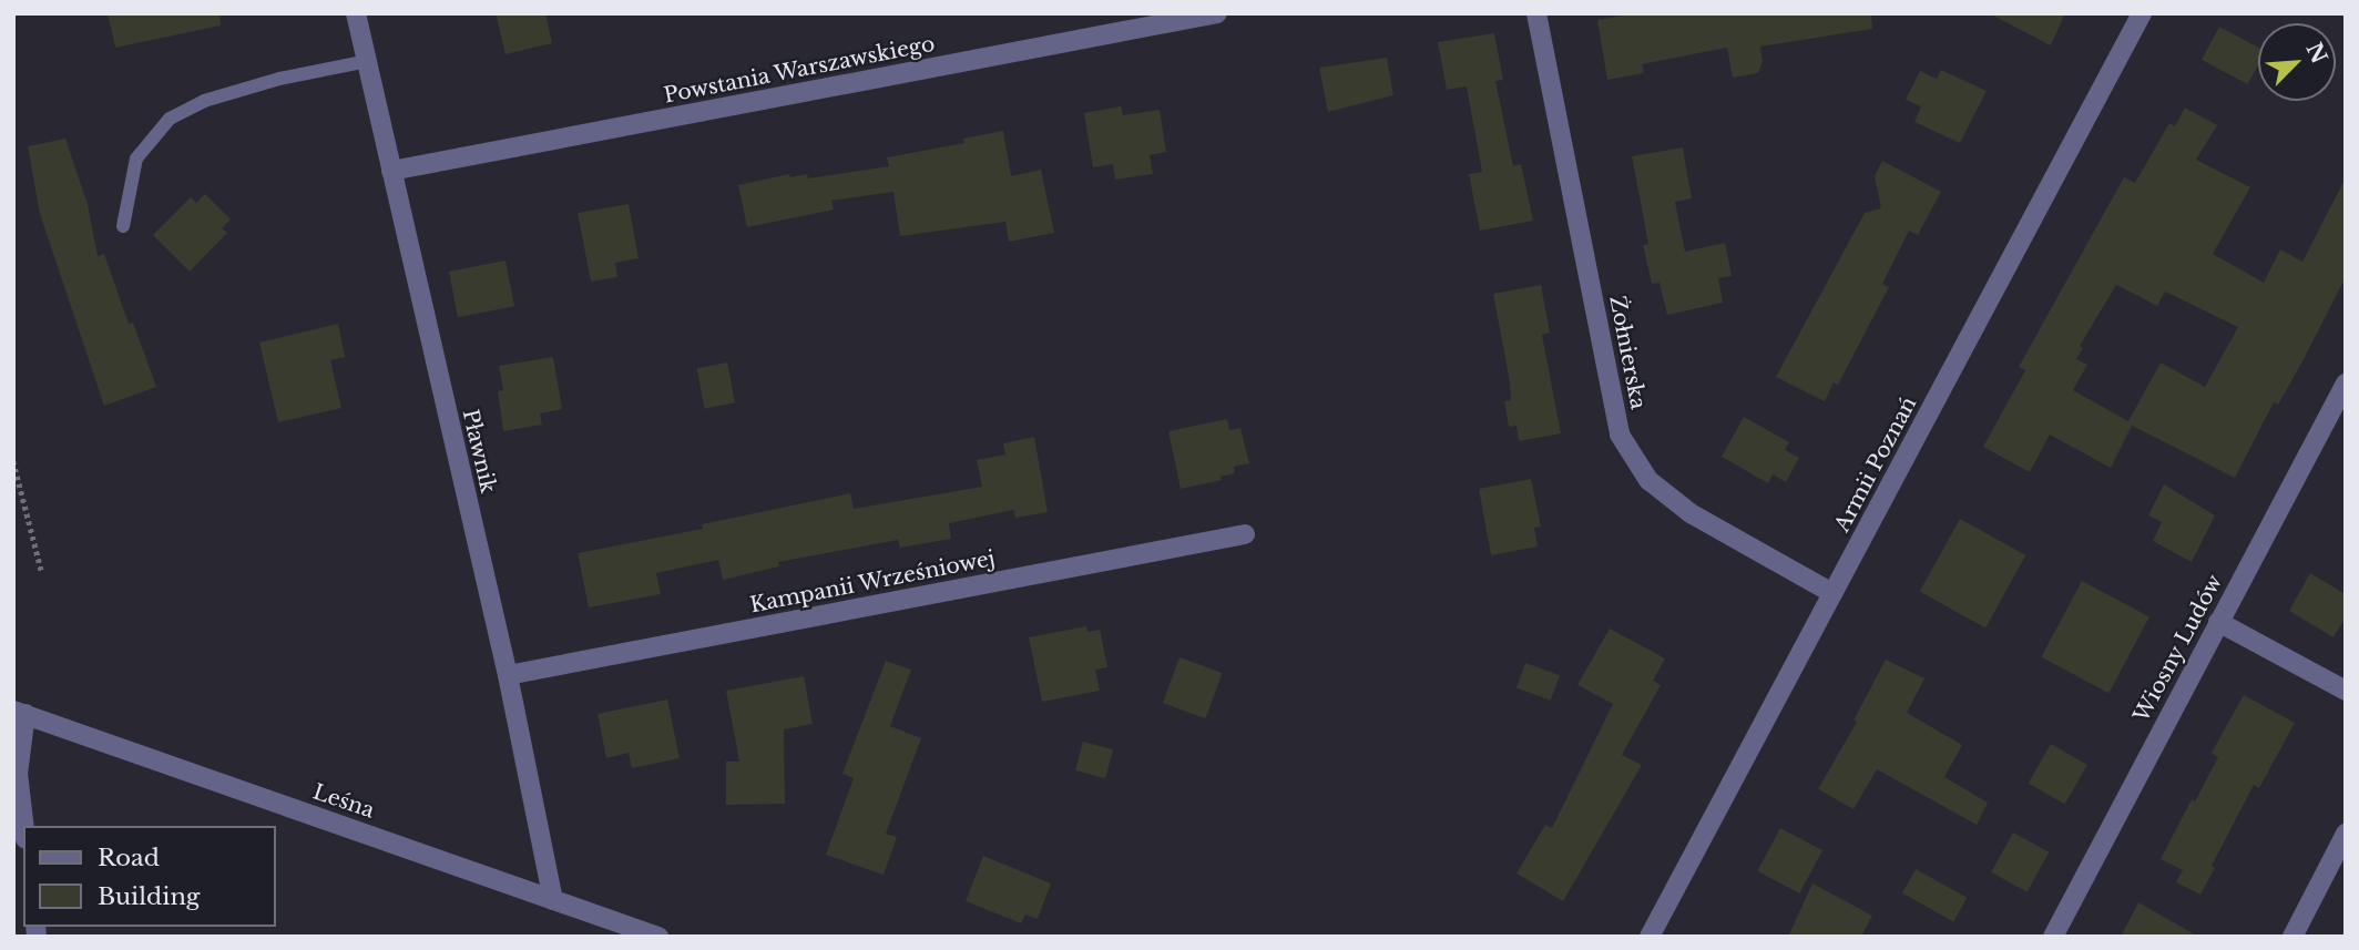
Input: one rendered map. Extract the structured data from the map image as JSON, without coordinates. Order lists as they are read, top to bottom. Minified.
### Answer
{"streets":{"street":["Powstania Warszawskiego","Żołnierska","Pławnik","Armii Poznań","Kampanii Wrześniowej","Wiosny Ludów","Leśna"]},"crossings":[["Powstania Warszawskiego","Pławnik"],["Żołnierska","Armii Poznań"],["Pławnik","Kampanii Wrześniowej"],["Pławnik","Leśna"]],"legend":["Road","Building"],"north":"top right"}
